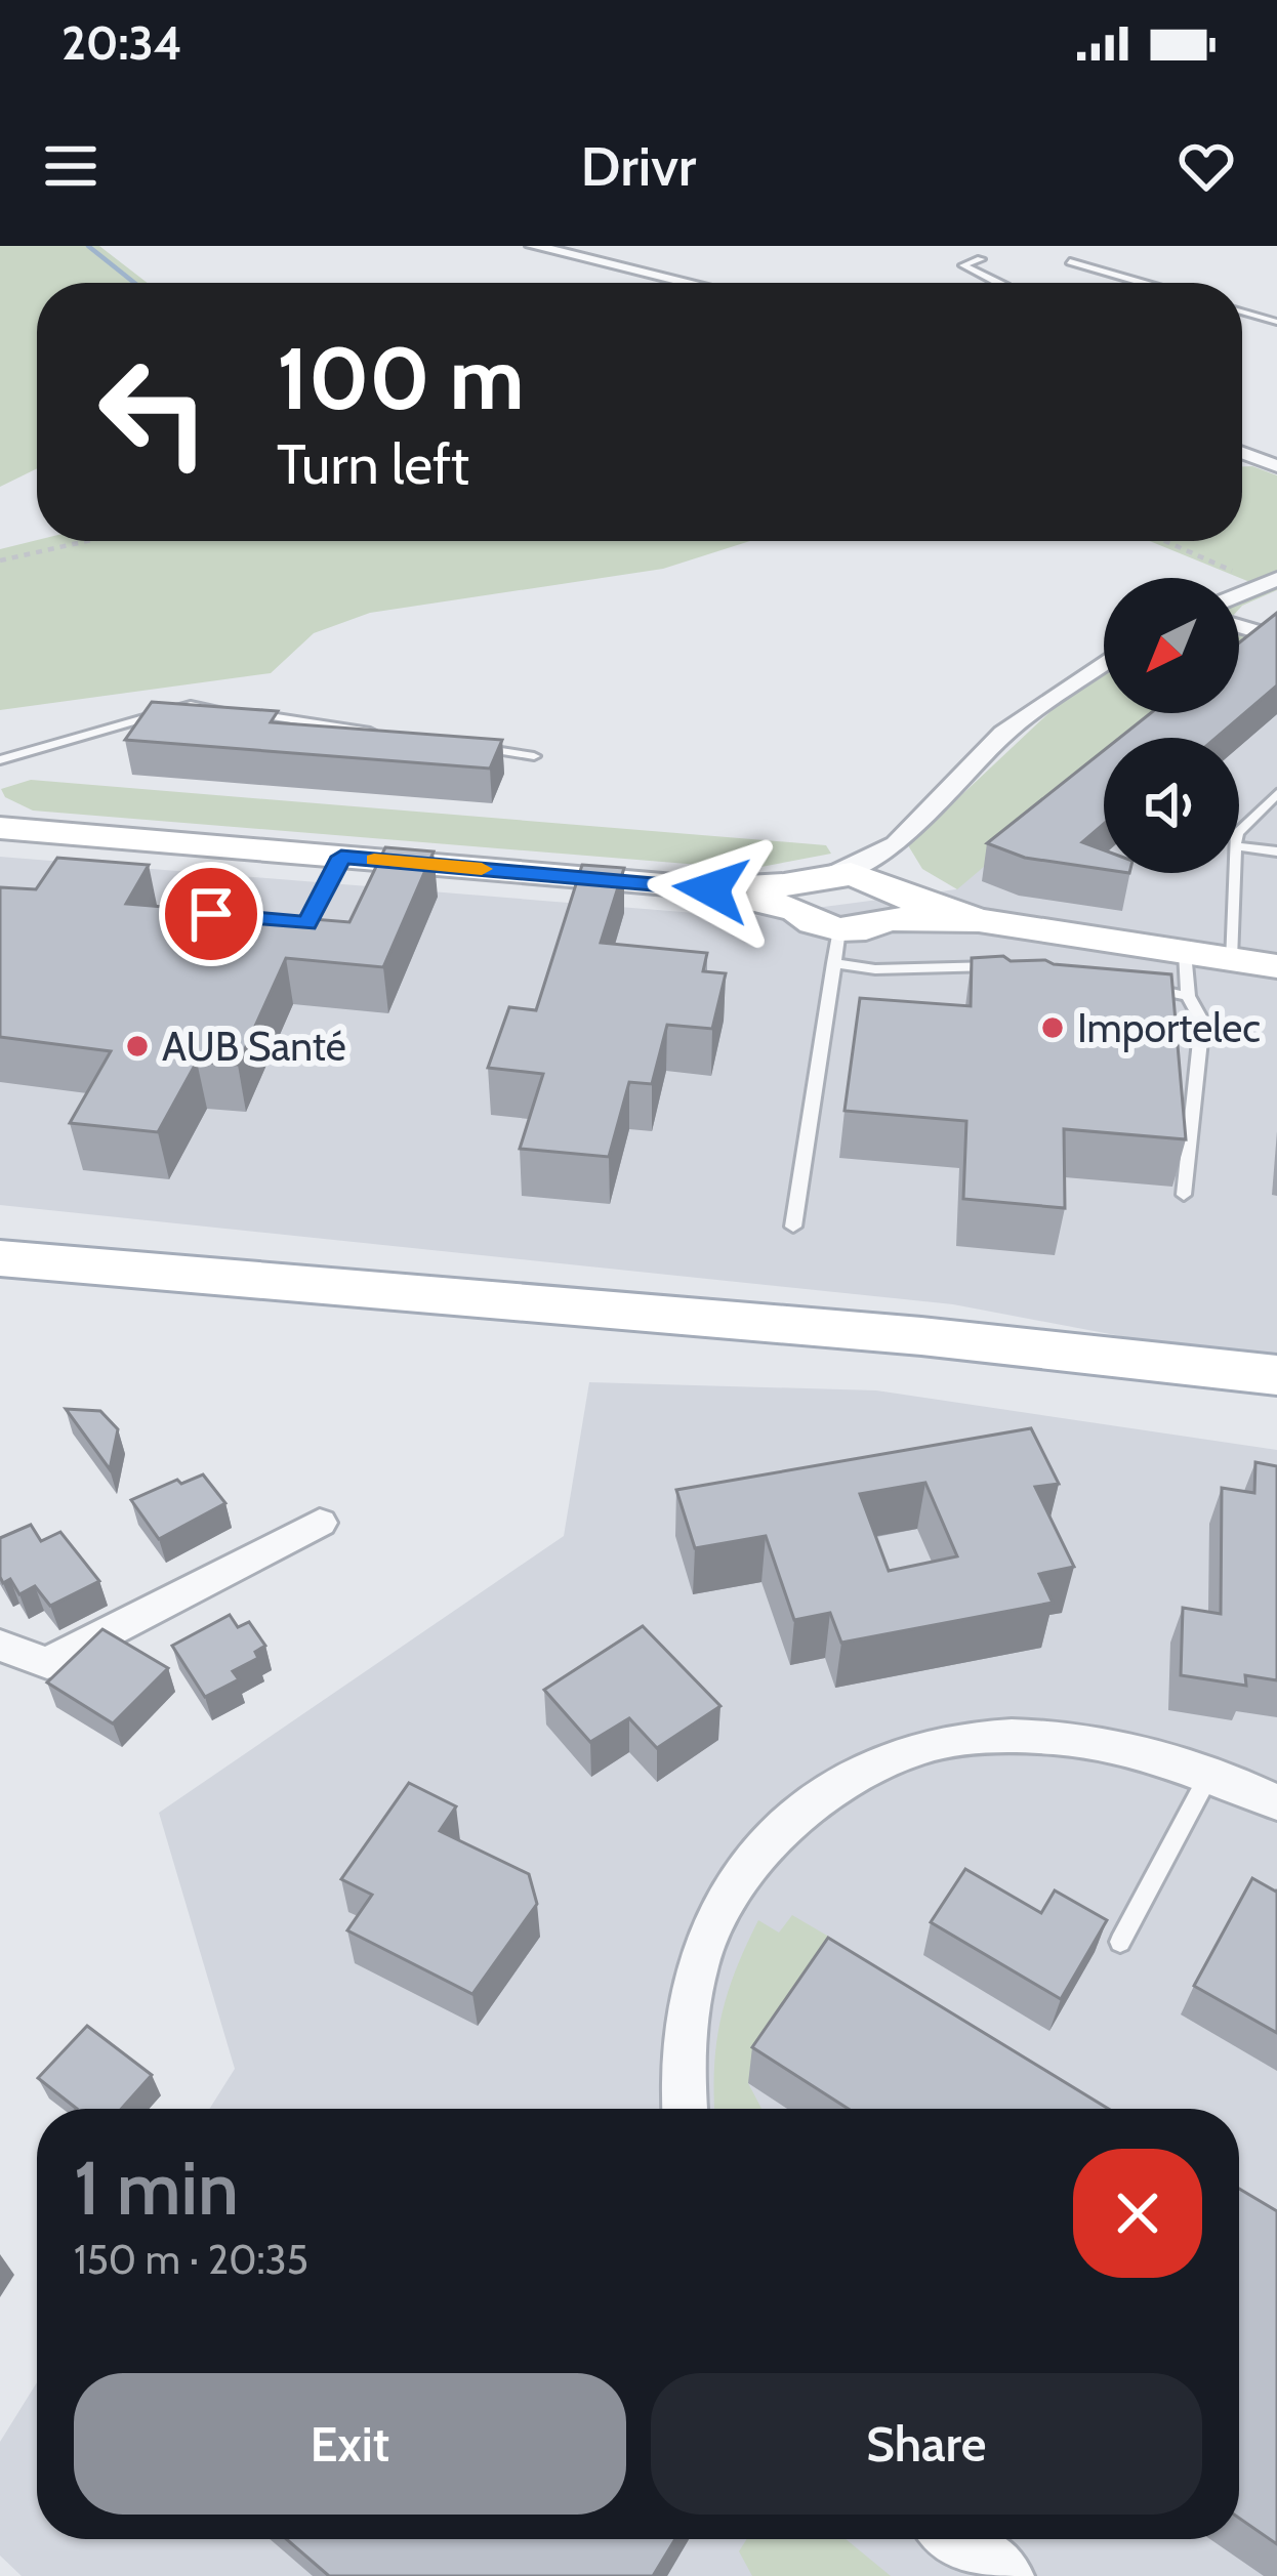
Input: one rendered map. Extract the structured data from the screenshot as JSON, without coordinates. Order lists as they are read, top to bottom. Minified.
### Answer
{"places":["Importelec","AUB Santé"],"north":"bottom left","page":{"status":"20:34","header":"Drivr","turn":["100 m","Turn left"],"heading":["1 min","150 m · 20:35"],"buttons":["Exit","Share"]}}
